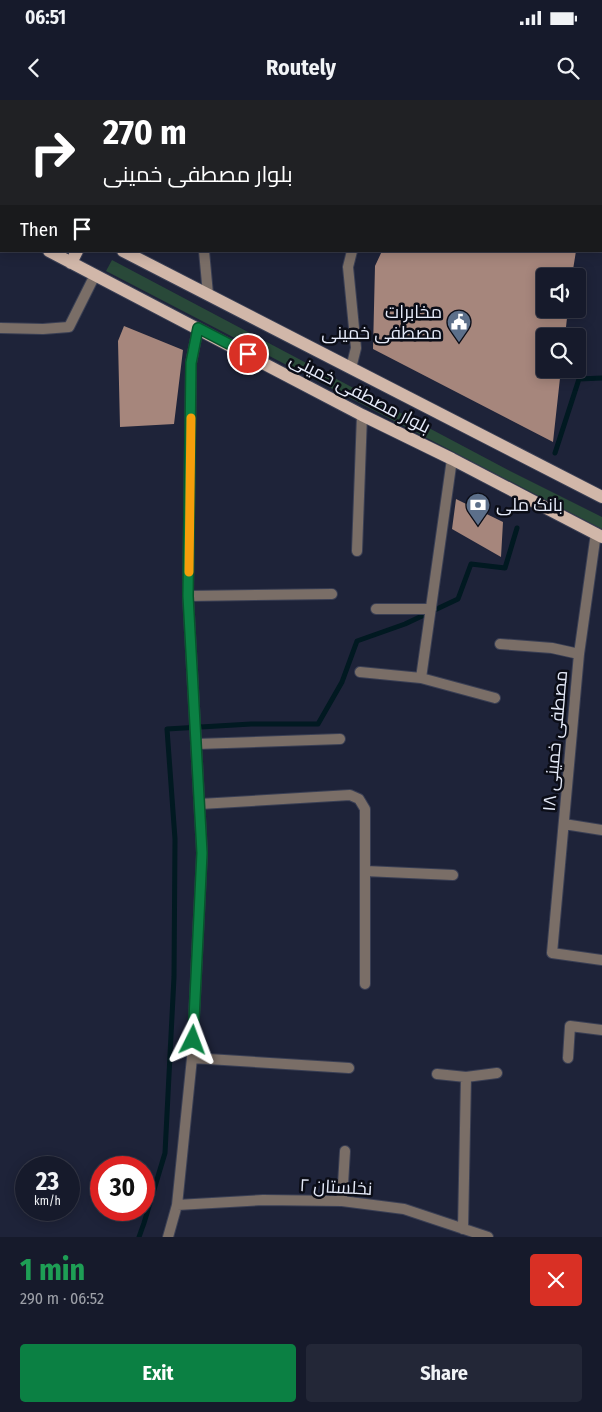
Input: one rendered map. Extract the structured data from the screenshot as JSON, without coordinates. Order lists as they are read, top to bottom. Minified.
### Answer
{"streets":{"main road":["بلوار مصطفی خمینی"],"street":["مصطفی خمینی ۱۸","نخلستان ۲"]},"crossings":[["بلوار مصطفی خمینی","مصطفی خمینی ۱۸"]],"places":{"public building":["مخابرات مصطفی خمینی"],"bank":["بانک ملی"]},"page":{"status":"06:51","header":"Routely","turn":["270 m","بلوار مصطفی خمینی"],"then":"Then","speed":"23 km/h","limit":"30","heading":["1 min","290 m · 06:52"],"buttons":["Exit","Share"]}}
